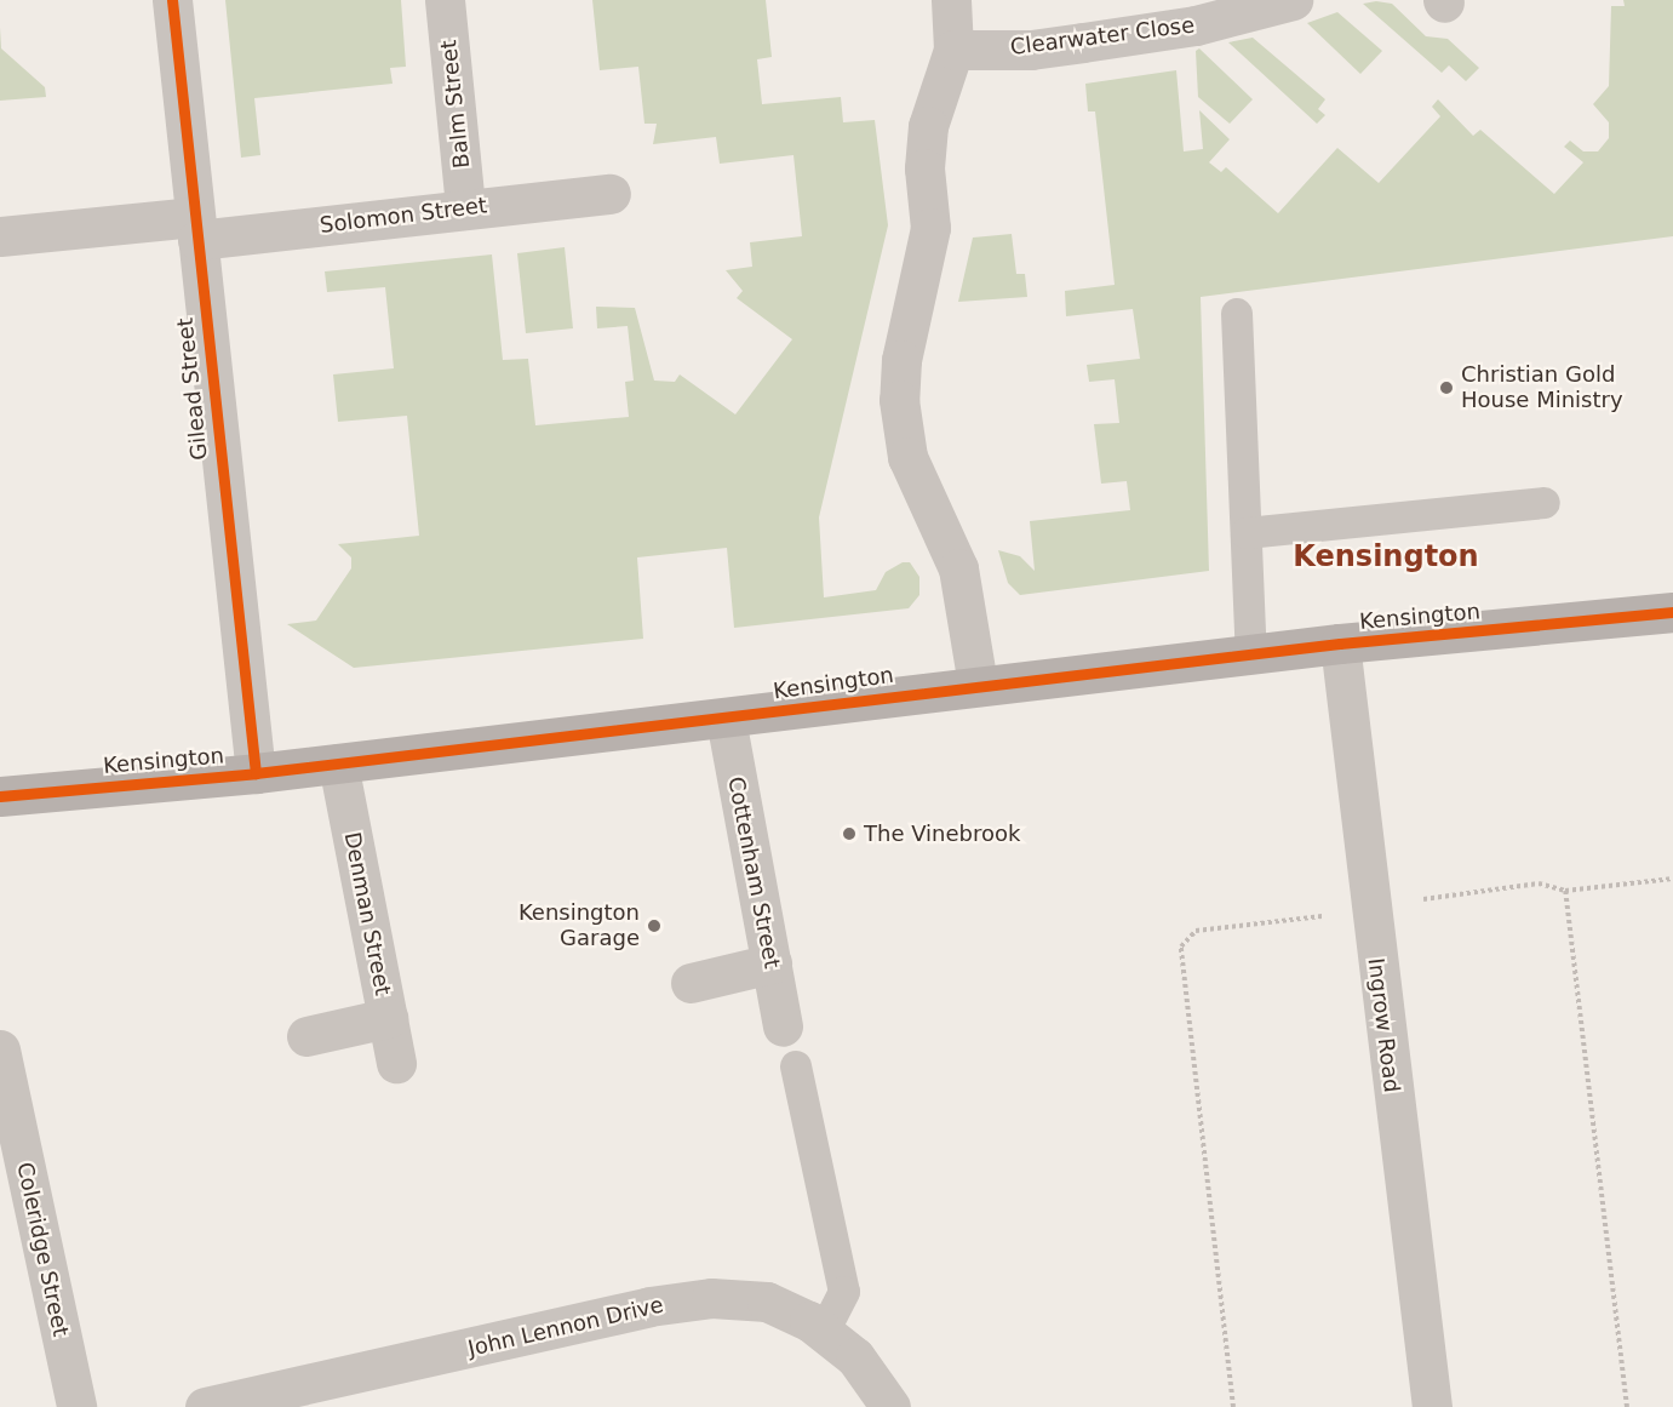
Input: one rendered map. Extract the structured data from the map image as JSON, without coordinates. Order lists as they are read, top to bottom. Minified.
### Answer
{"streets":{"main road":["Kensington"],"street":["Clearwater Close","Balm Street","Solomon Street","Gilead Street","Cottenham Street","Denman Street","Ingrow Road","Coleridge Street","John Lennon Drive"]},"crossings":[["Balm Street","Solomon Street"],["Solomon Street","Gilead Street"],["Gilead Street","Kensington"],["Kensington","Cottenham Street"],["Kensington","Denman Street"],["Kensington","Ingrow Road"]],"districts":["Kensington"],"places":["Christian Gold House Ministry","The Vinebrook","Kensington Garage"]}
